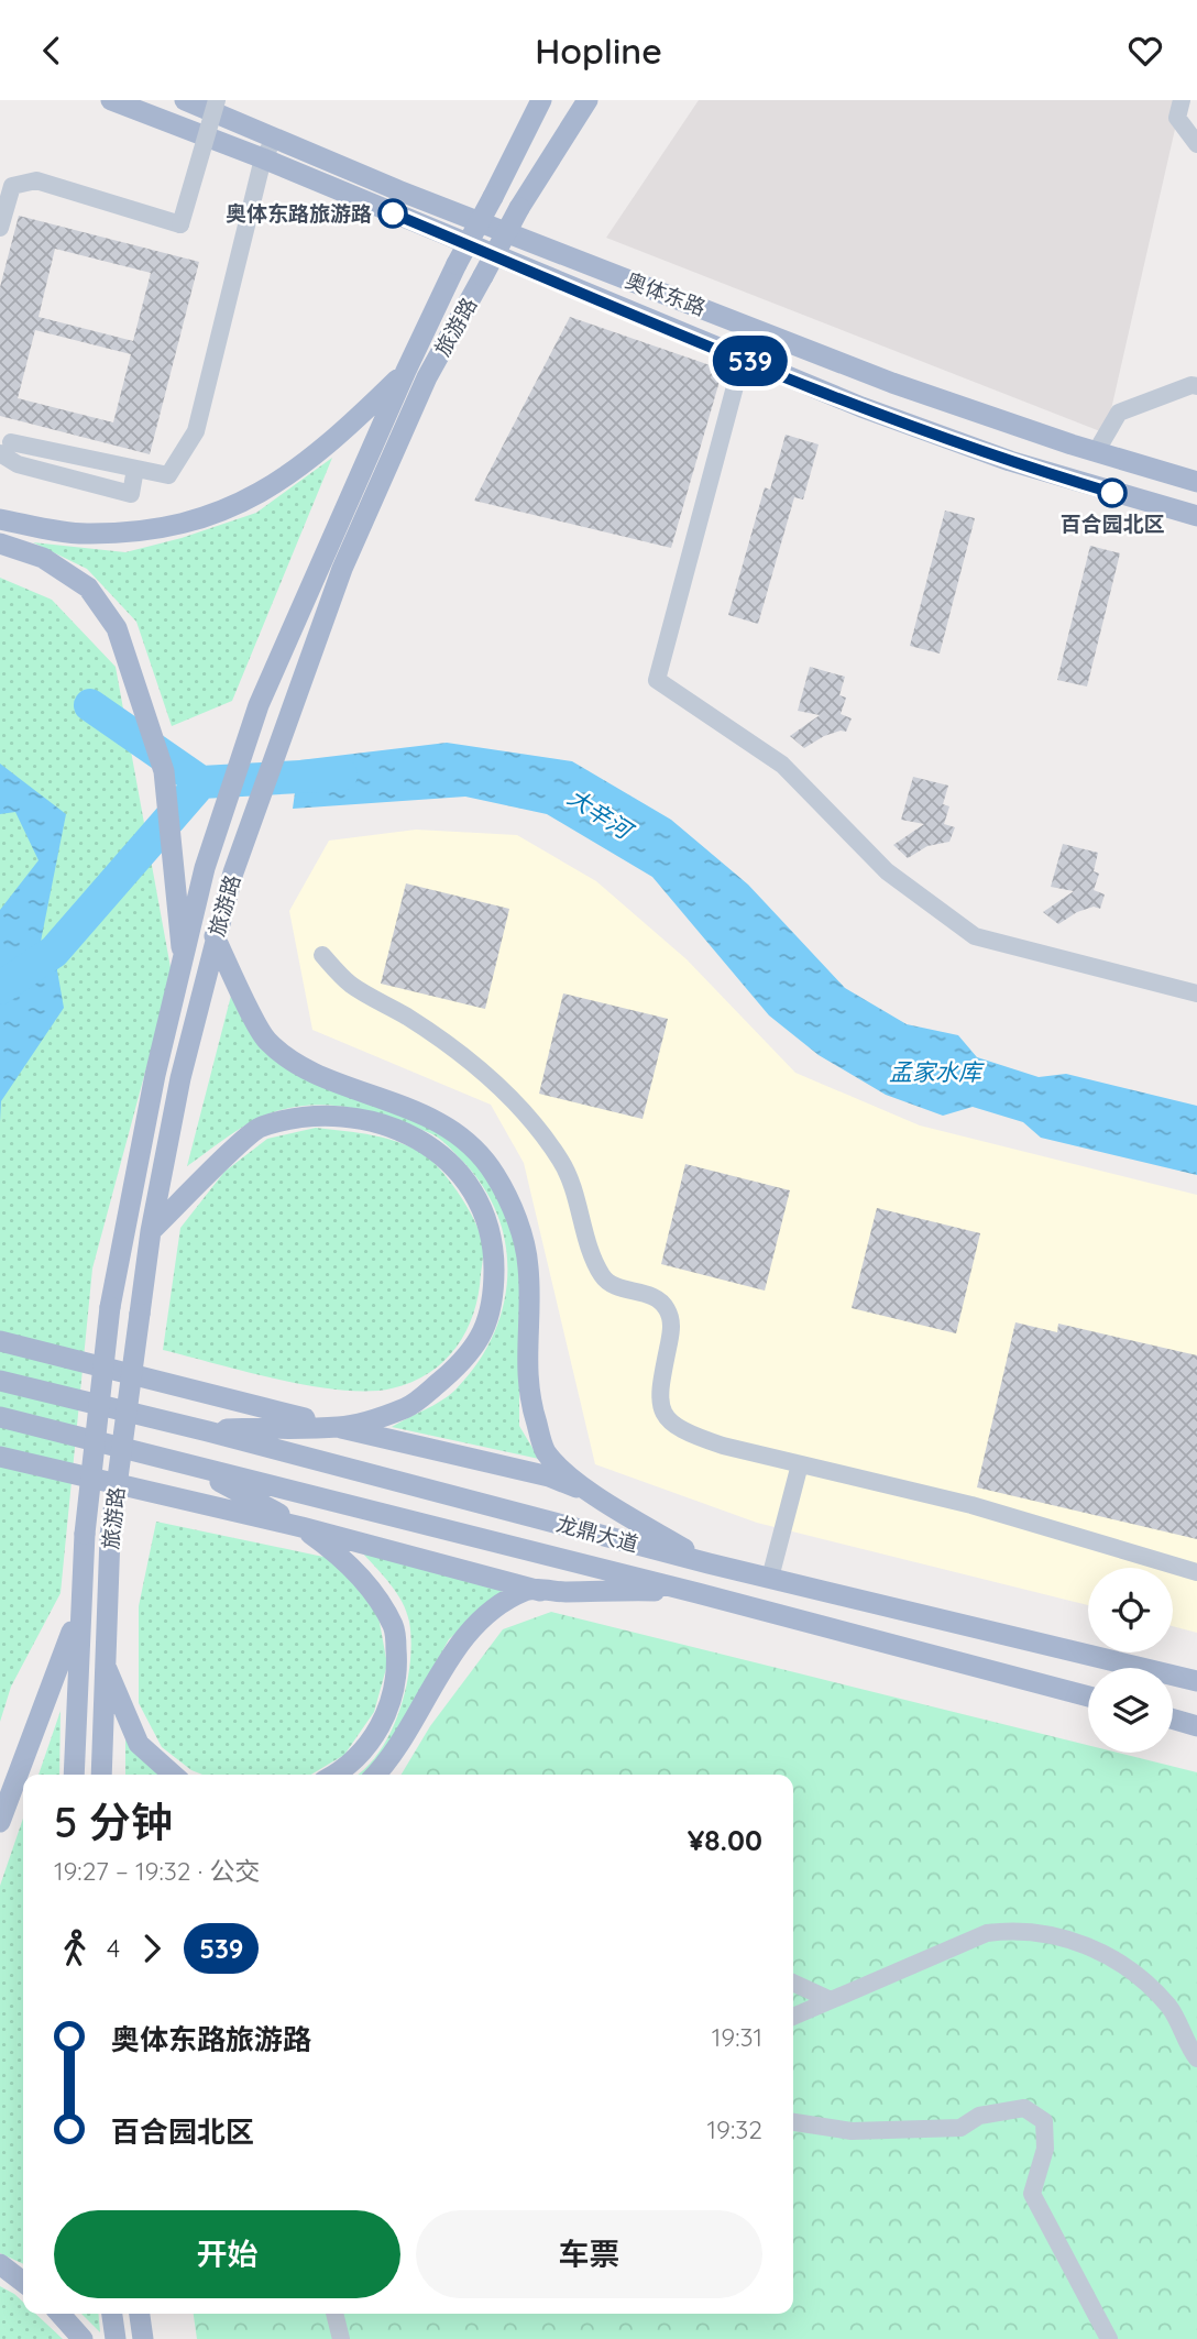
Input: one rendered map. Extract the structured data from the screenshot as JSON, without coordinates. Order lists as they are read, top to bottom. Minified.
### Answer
{"streets":{"main road":["奥体东路","旅游路","龙鼎大道"]},"water":["大辛河","孟家水库"],"places":["奥体东路旅游路","百合园北区"],"lines":["bus line 539"],"page":{"header":"Hopline","on_map":"539","heading":["5 分钟","19:27 – 19:32 · 公交","¥8.00"],"legs":["4","539"],"list":[{"name":"奥体东路旅游路","value":"19:31"},{"name":"百合园北区","value":"19:32"}],"buttons":["开始","车票"]}}
